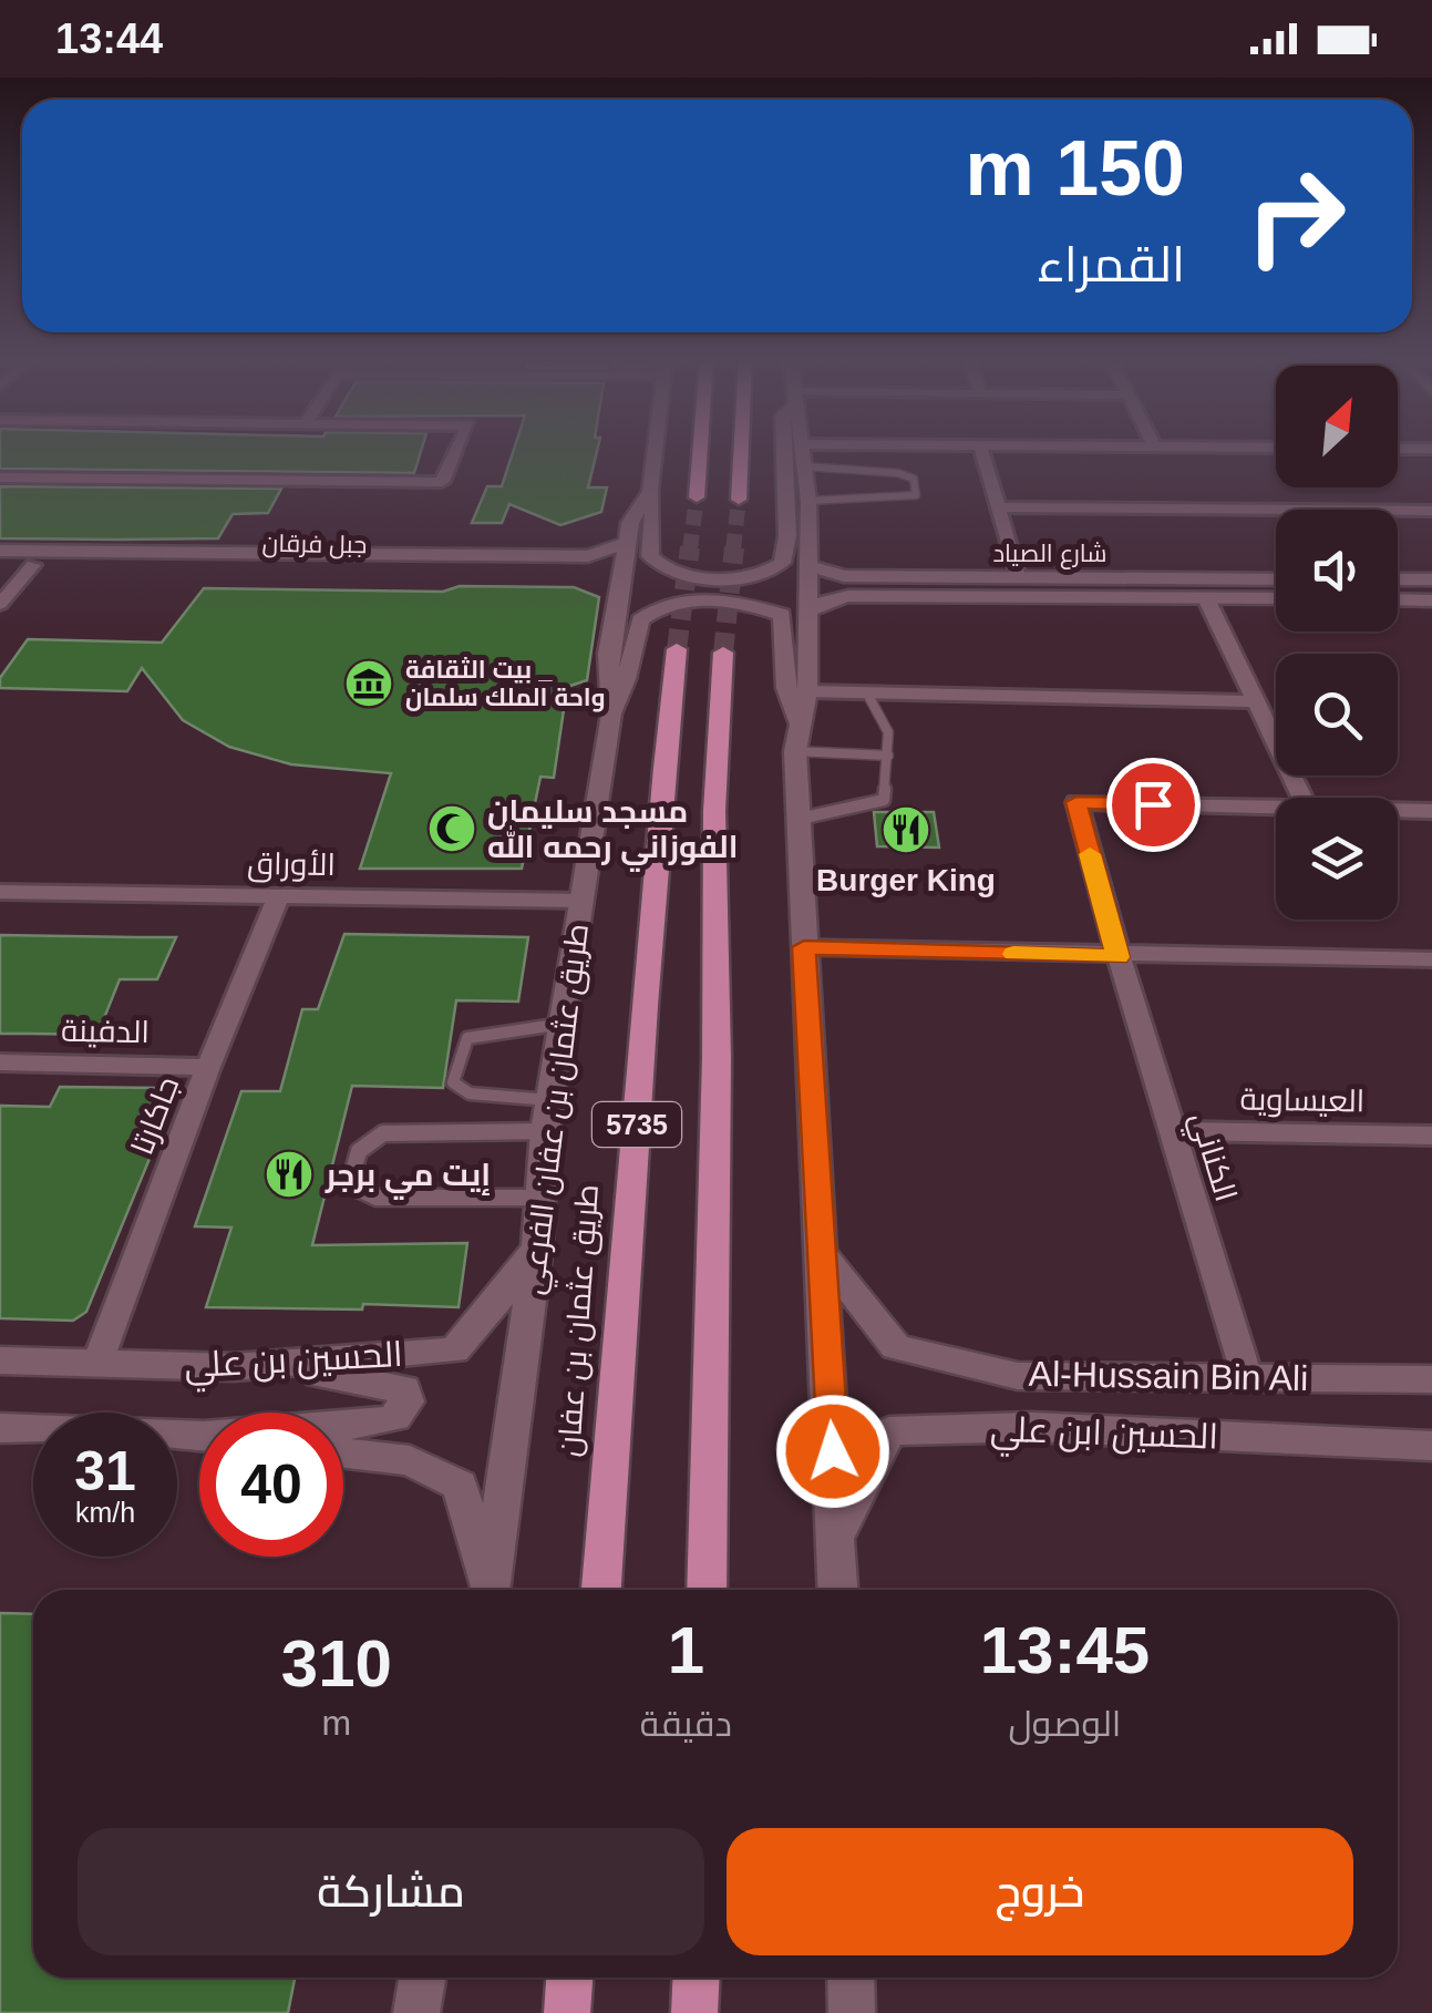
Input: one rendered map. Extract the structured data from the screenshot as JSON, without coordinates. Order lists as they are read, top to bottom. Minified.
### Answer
{"streets":{"main road":["5735","طريق عثمان بن عفان"],"street":["جبل فرقان","شارع الصياد","الأوراق","الدفينة","العيساوية","طريق عثمان بن عفان الفرعي","جاكارتا","الكناني","الحسين بن علي","Al-Hussain Bin Ali","الحسين ابن علي"]},"crossings":[["جبل فرقان","طريق عثمان بن عفان الفرعي"],["الأوراق","طريق عثمان بن عفان الفرعي"],["الأوراق","جاكارتا"],["الدفينة","جاكارتا"],["العيساوية","الكناني"],["طريق عثمان بن عفان الفرعي","الحسين بن علي"],["جاكارتا","الحسين بن علي"],["الكناني","Al-Hussain Bin Ali"]],"places":{"museum":["بيت الثقافة _ واحة الملك سلمان"],"mosque":["مسجد سليمان الفوزاني رحمه الله"],"restaurant":["Burger King","إيت مي برجر"]},"north":"top right","page":{"status":"13:44","turn":["150 m","القمراء"],"speed":"31 km/h","limit":"40","eta":["13:45","الوصول","1","دقيقة","310","m"],"buttons":["خروج","مشاركة"]}}
